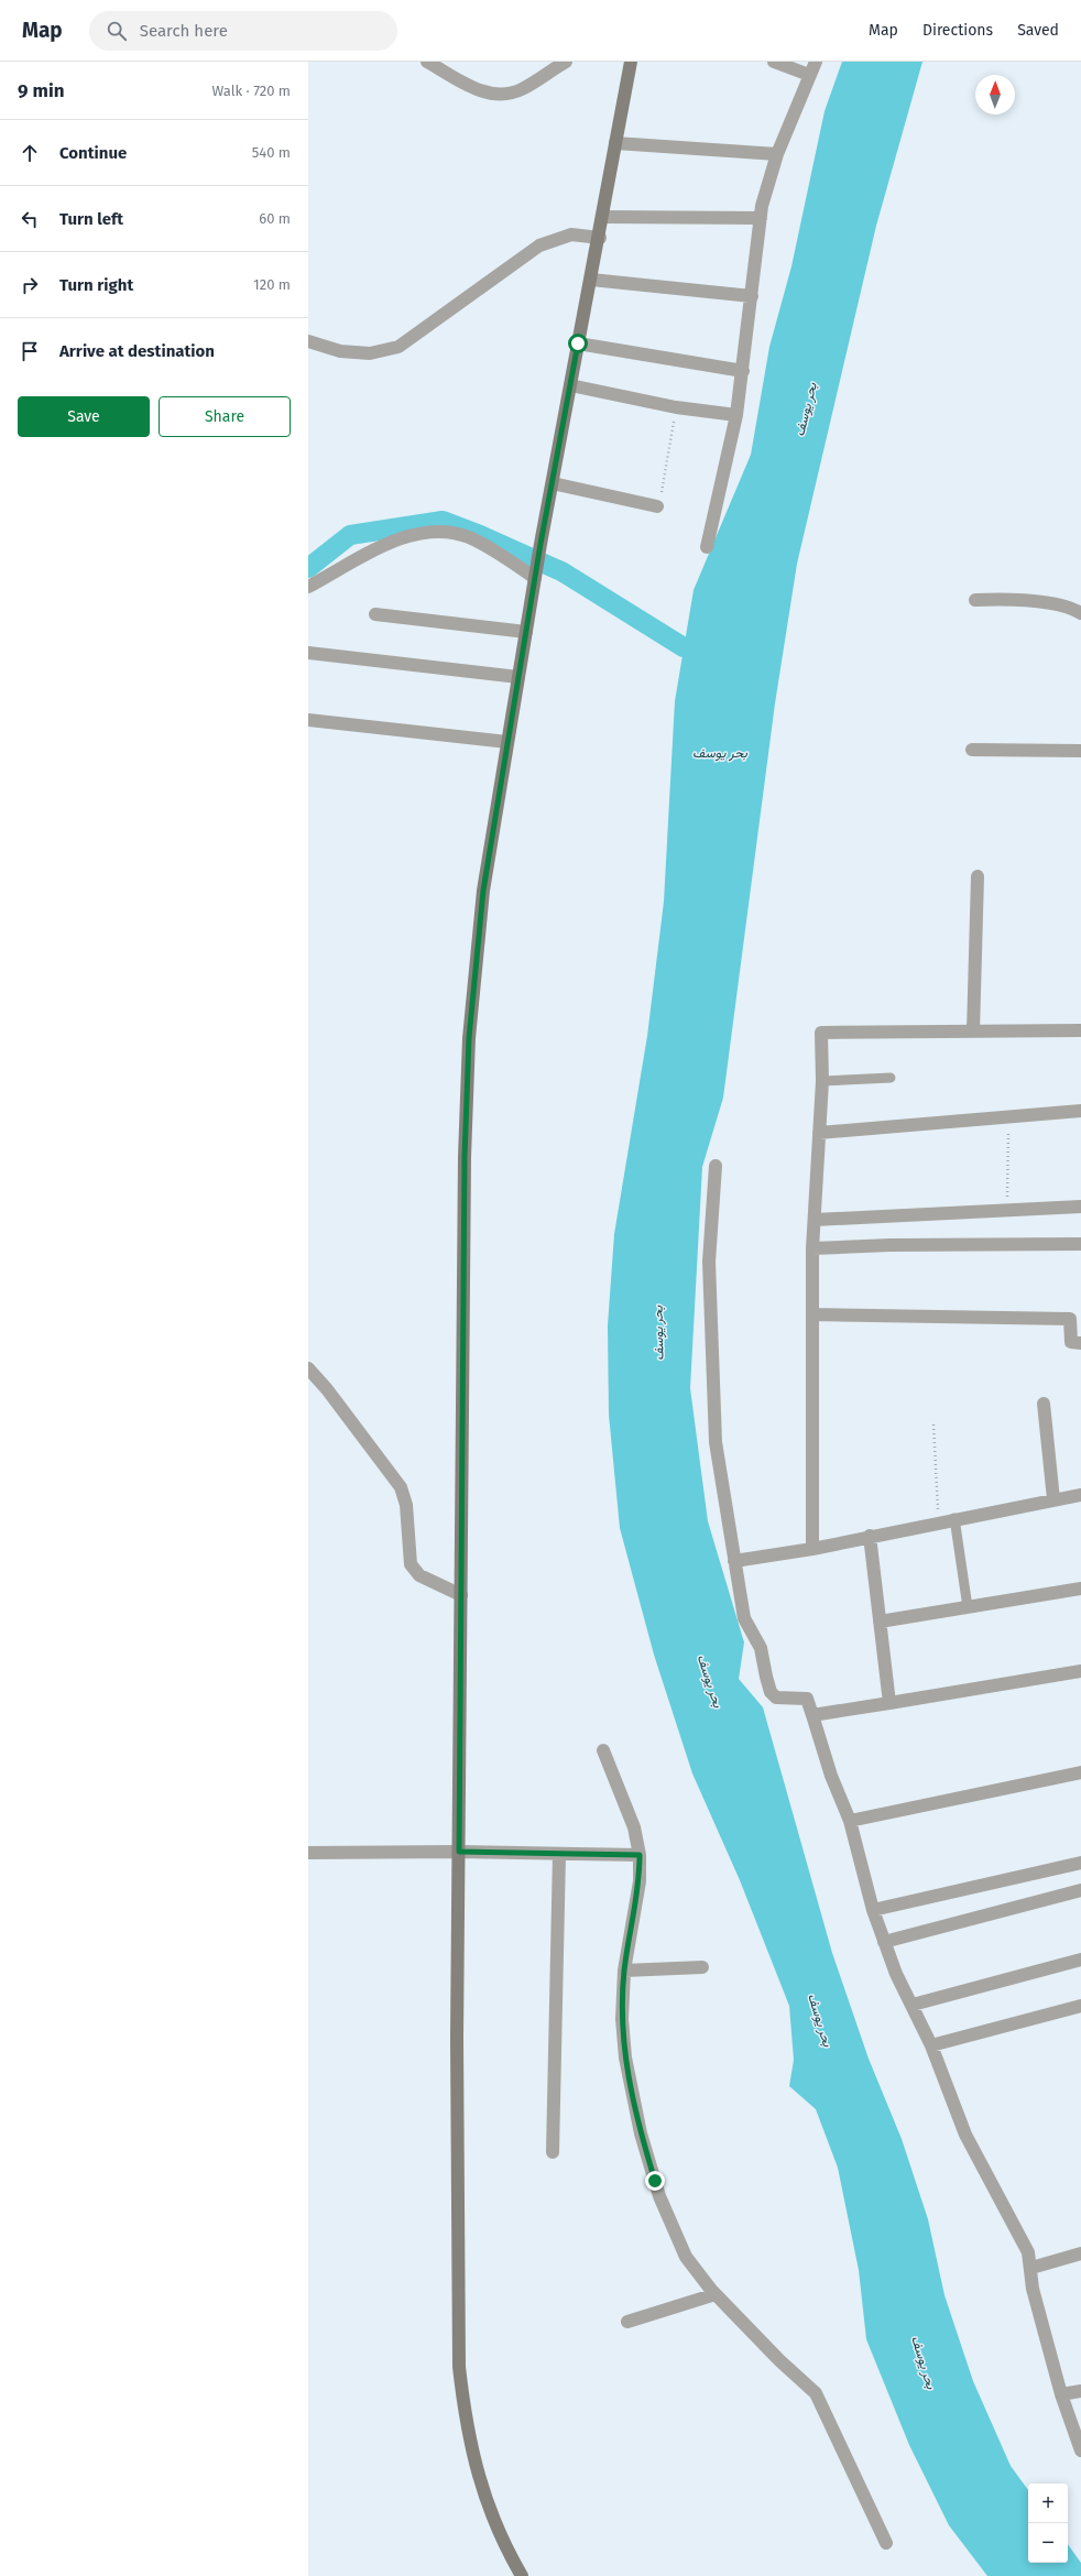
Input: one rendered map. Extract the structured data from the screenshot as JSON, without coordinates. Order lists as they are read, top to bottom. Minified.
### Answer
{"water":["بحر يوسف"],"north":"top","page":{"header":"Map","search":"Search here","nav":["Map","Directions","Saved"],"heading":["9 min","Walk · 720 m"],"list":[["Continue","540 m"],["Turn left","60 m"],["Turn right","120 m"],"Arrive at destination"],"buttons":["Save","Share"],"map_buttons":["+","−"]}}
